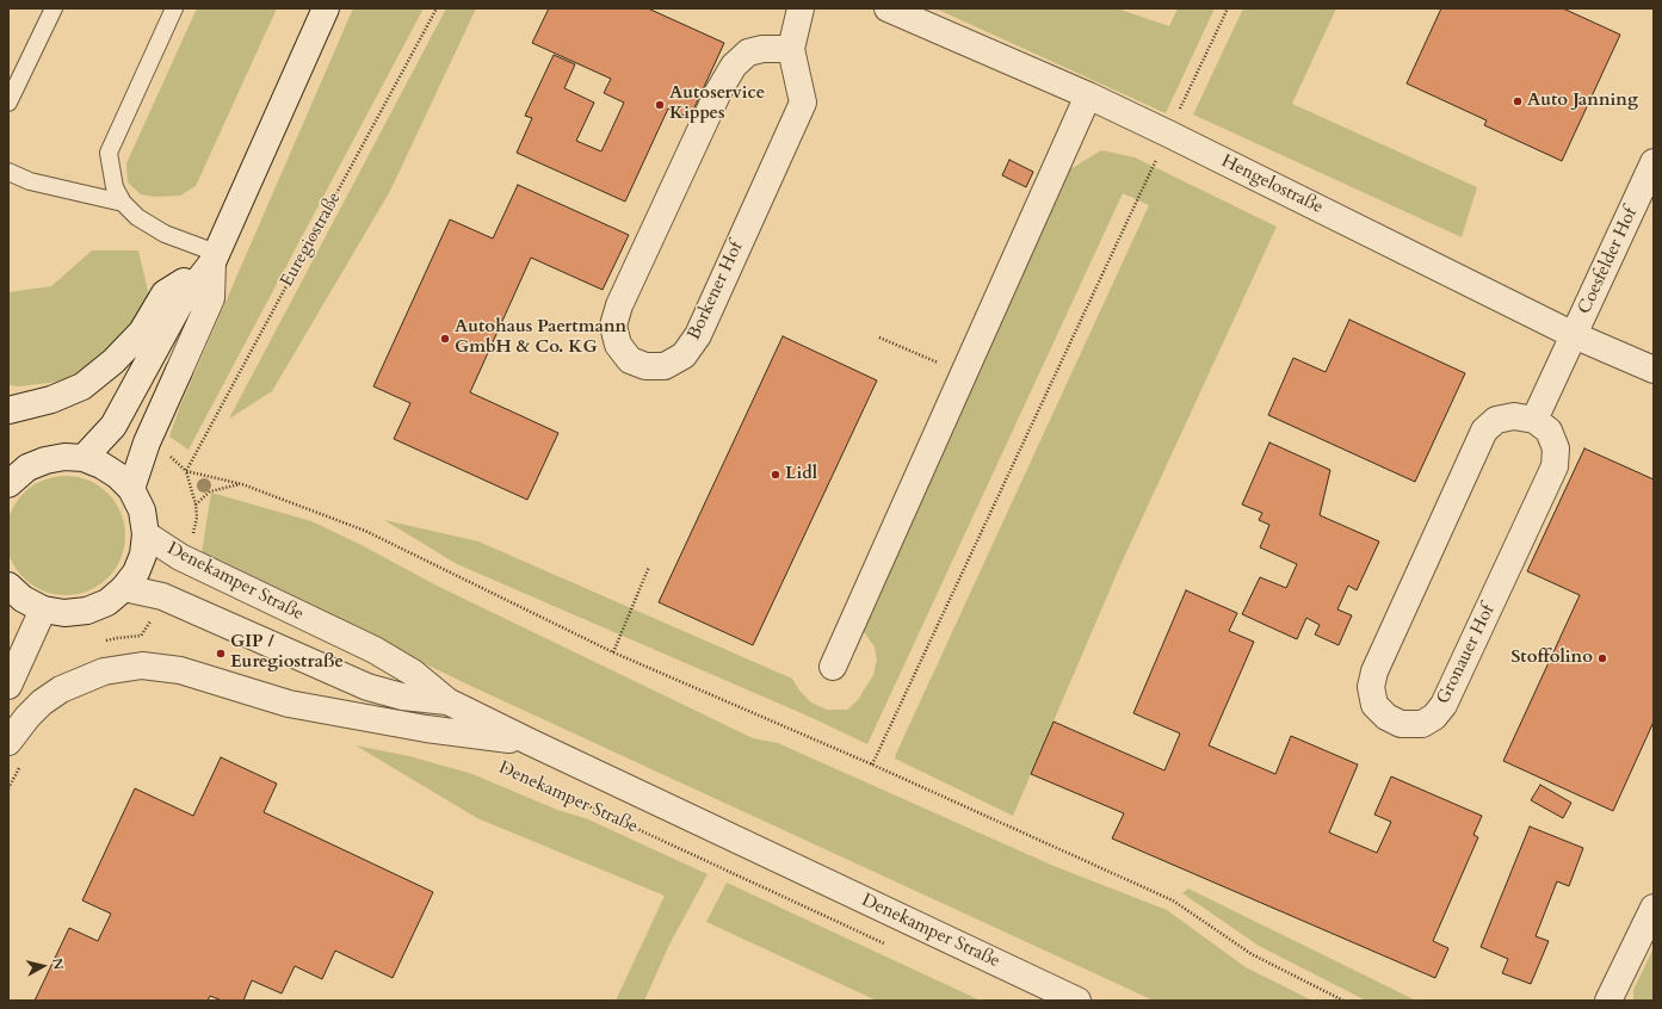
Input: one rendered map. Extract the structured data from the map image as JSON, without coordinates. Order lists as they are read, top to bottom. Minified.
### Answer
{"streets":{"street":["Hengelostraße","Coesfelder Hof","Borkener Hof","Denekamper Straße","Gronauer Hof"],"path":["Euregiostraße"]},"crossings":[["Hengelostraße","Coesfelder Hof"]],"places":["Auto Janning","Autoservice Kippes","Autohaus Paertmann GmbH & Co. KG","Lidl","GIP / Euregiostraße","Stoffolino"],"north":"right"}
